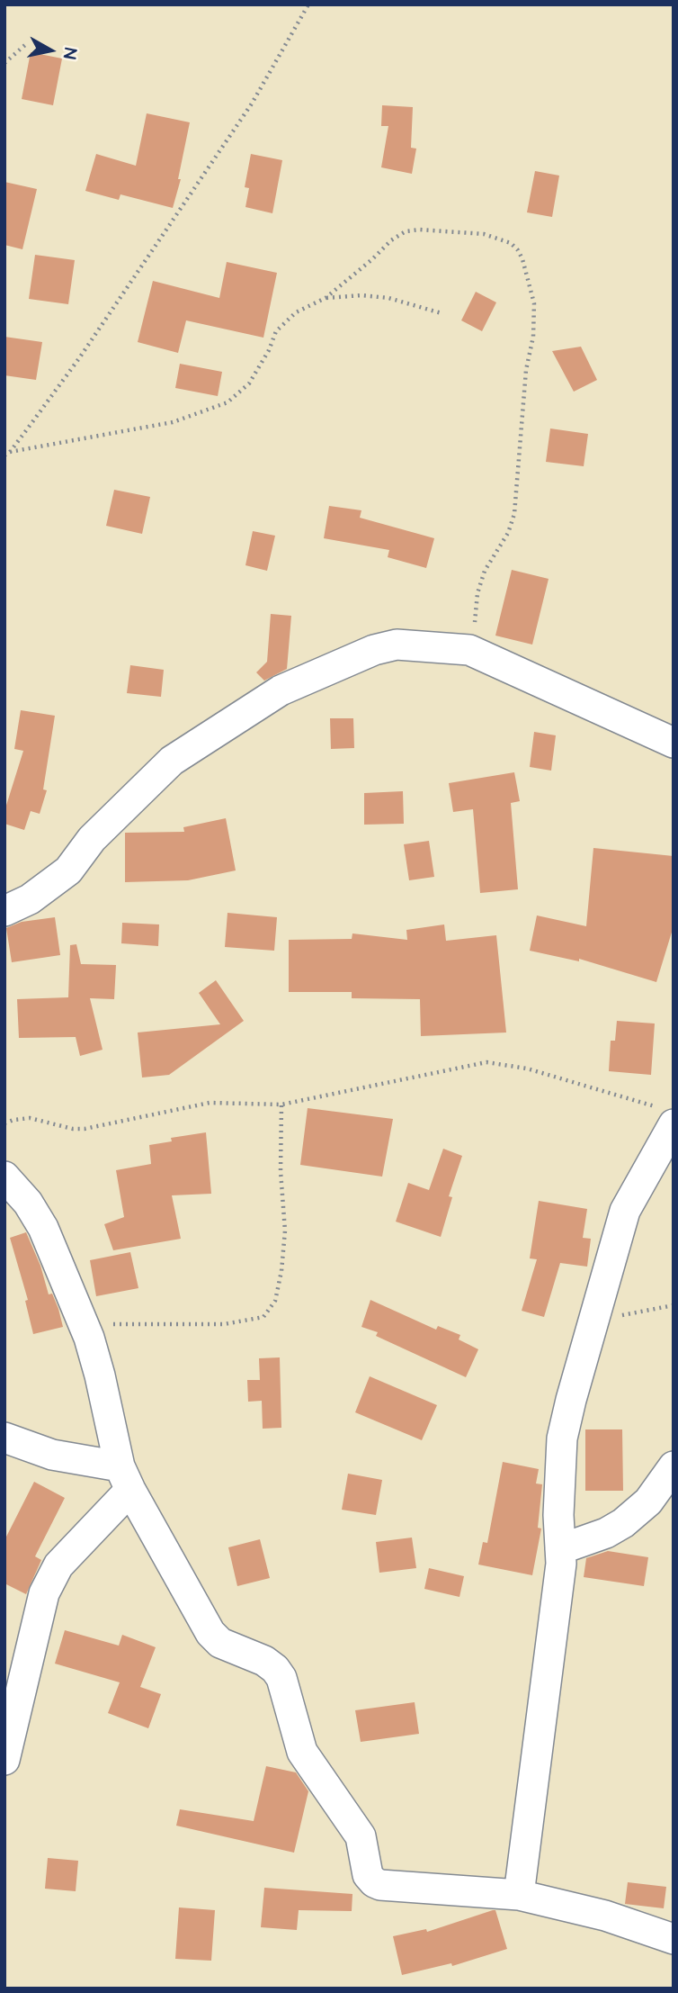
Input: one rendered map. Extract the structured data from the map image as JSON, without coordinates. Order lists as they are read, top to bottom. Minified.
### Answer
{"north":"right"}
